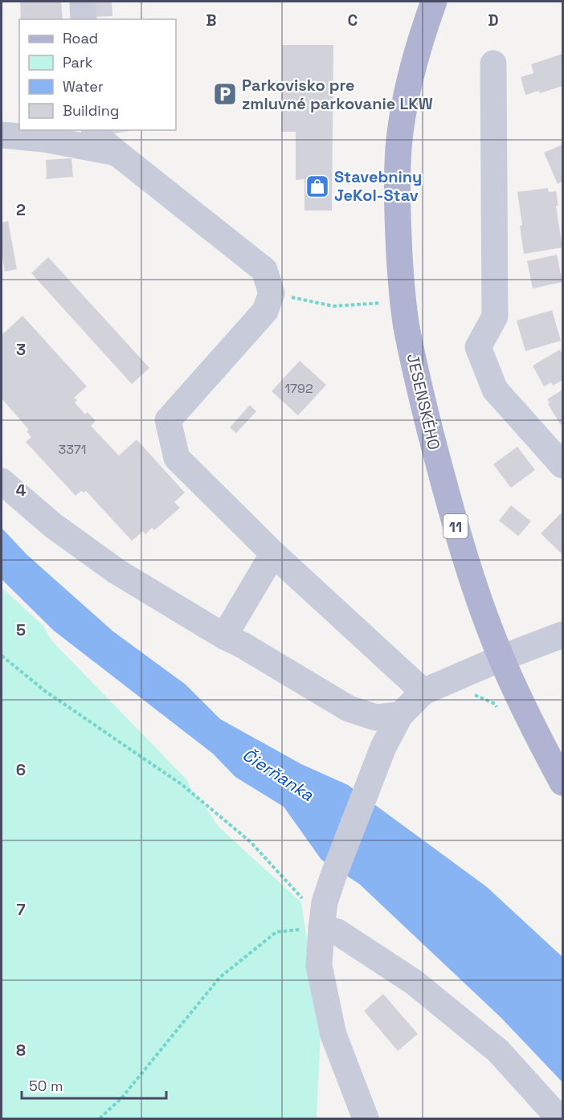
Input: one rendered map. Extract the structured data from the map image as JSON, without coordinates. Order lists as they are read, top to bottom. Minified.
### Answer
{"streets":{"main road":["JESENSKÉHO","11"]},"water":["Čierňanka"],"places":{"parking":["Parkovisko pre zmluvné parkovanie LKW"],"shop":["Stavebniny JeKol-Stav"]},"house_numbers":["1792","3371"],"legend":["Road","Park","Water","Building"],"scale_bar":"50 m","grid":{"columns":["B","C","D"],"rows":["2","3","4","5","6","7","8"]}}
